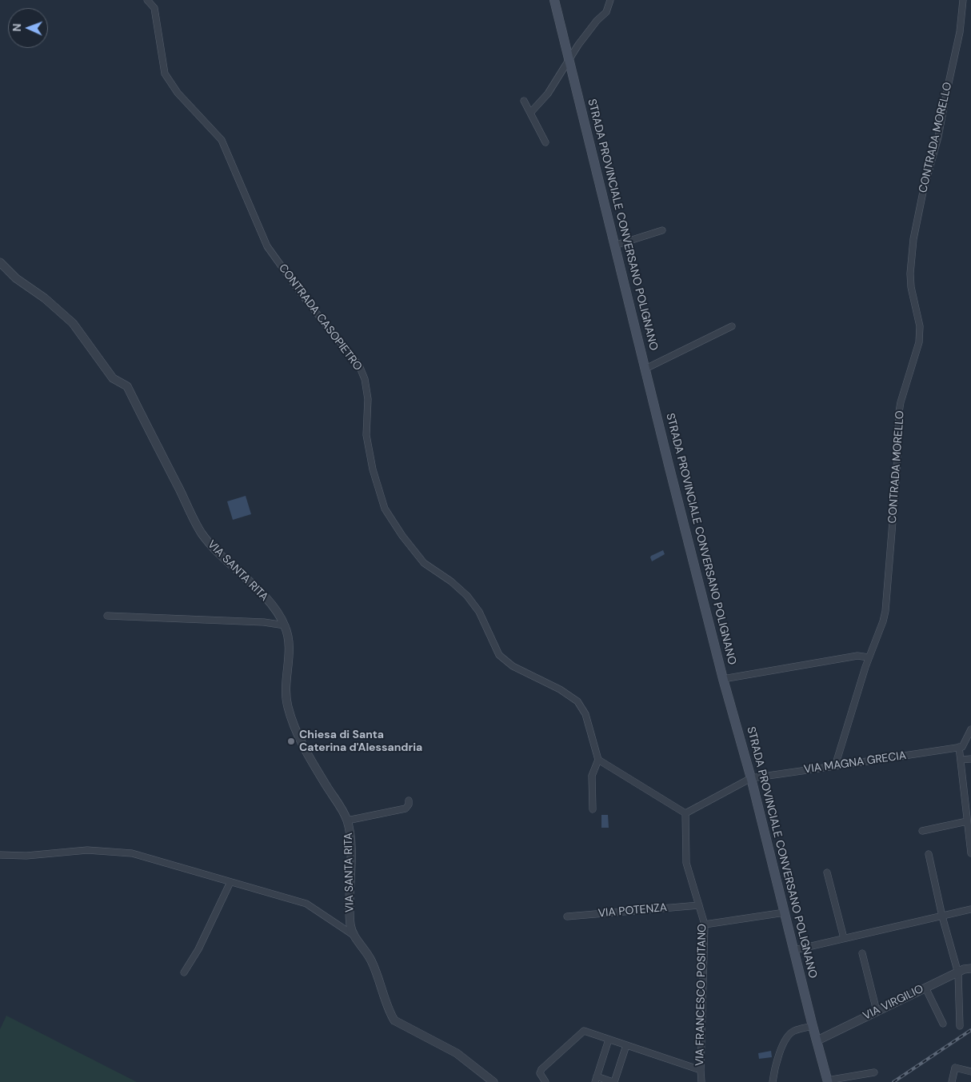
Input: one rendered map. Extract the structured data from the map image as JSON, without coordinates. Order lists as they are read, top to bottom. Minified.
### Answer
{"streets":{"main road":["STRADA PROVINCIALE CONVERSANO POLIGNANO"],"street":["CONTRADA MORELLO","CONTRADA CASOPIETRO","VIA SANTA RITA","VIA MAGNA GRECIA","VIA POTENZA","VIA FRANCESCO POSITANO","VIA VIRGILIO"]},"crossings":[["CONTRADA MORELLO","VIA MAGNA GRECIA"],["STRADA PROVINCIALE CONVERSANO POLIGNANO","VIA MAGNA GRECIA"],["STRADA PROVINCIALE CONVERSANO POLIGNANO","VIA VIRGILIO"],["VIA POTENZA","VIA FRANCESCO POSITANO"]],"places":["Chiesa di Santa Caterina d'Alessandria"],"north":"left"}
